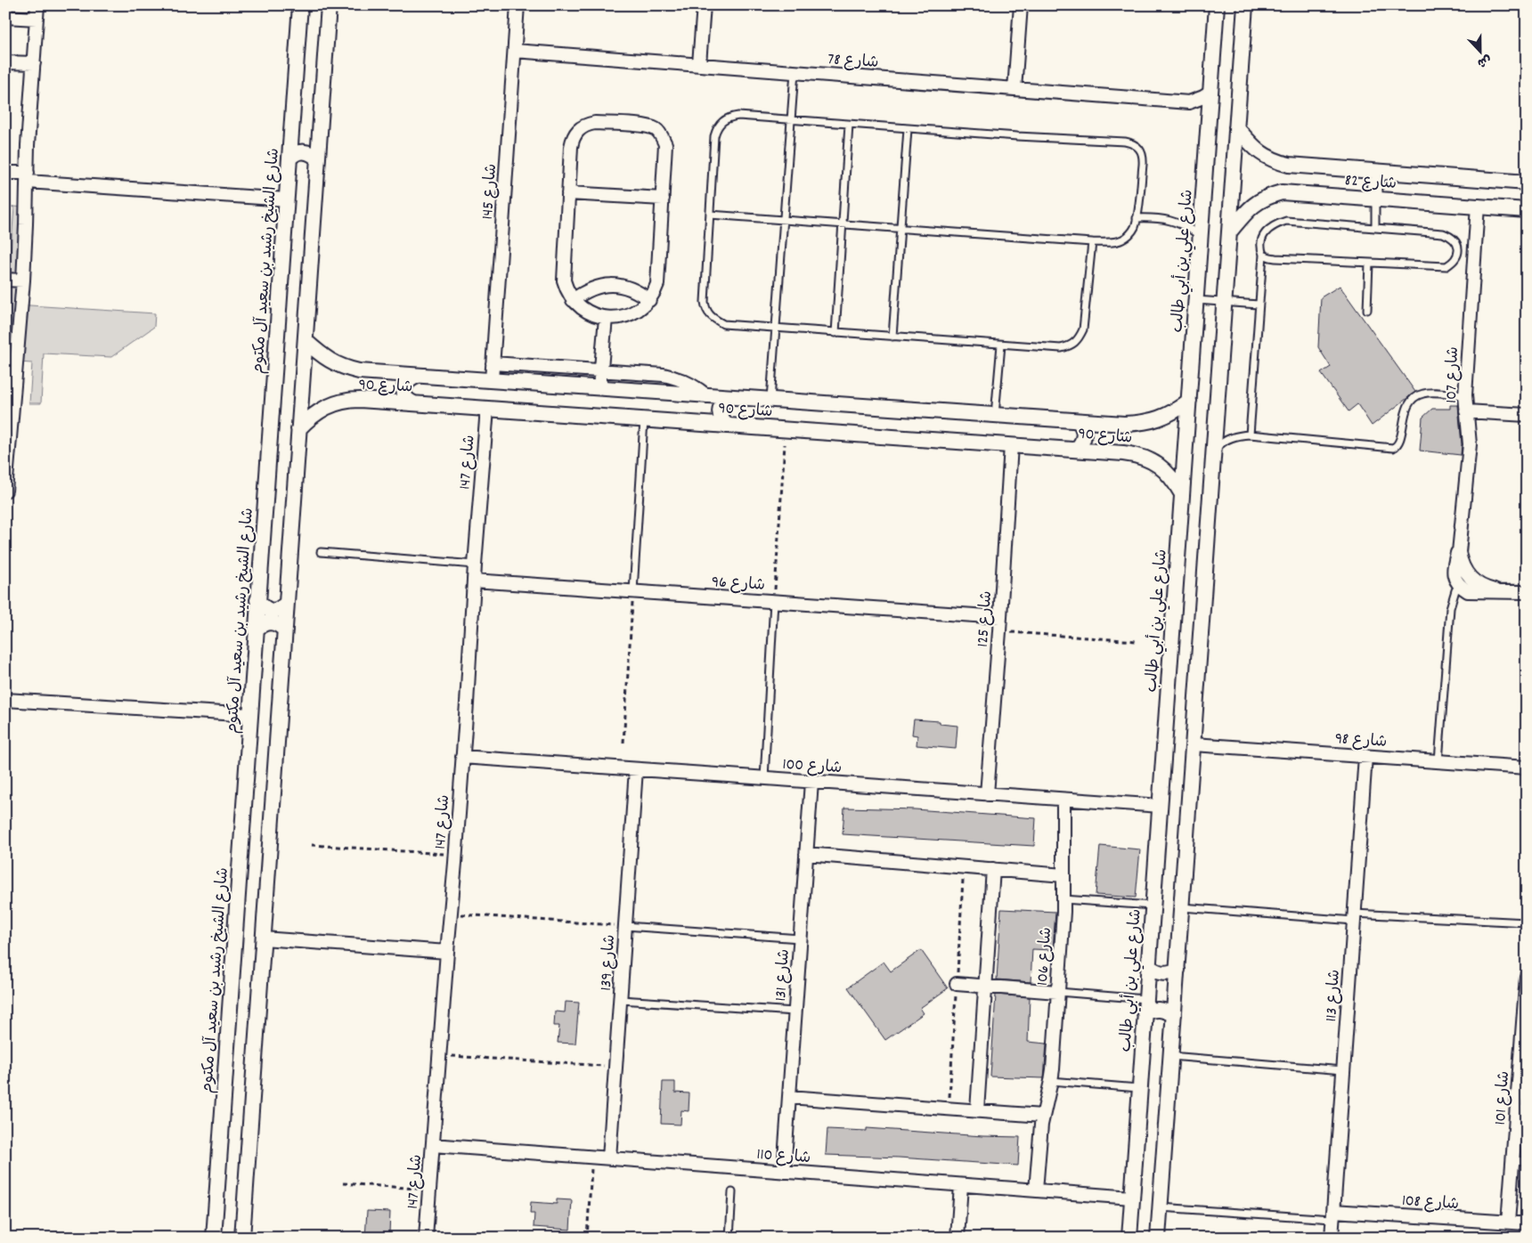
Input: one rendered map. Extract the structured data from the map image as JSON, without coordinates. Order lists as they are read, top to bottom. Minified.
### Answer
{"streets":{"street":["شارع 78","شارع 82","شارع 145","شارع الشيخ رشيد بن سعيد آل مكتوم","شارع علي بن أبي طالب","شارع 107","شارع 90","شارع 147","شارع 96","شارع 125","شارع 98","شارع 100","شارع 106","شارع 139","شارع 131","شارع 113","شارع 101","شارع 110","شارع 108"]},"crossings":[["شارع 78","شارع 145"],["شارع 78","شارع علي بن أبي طالب"],["شارع 82","شارع 107"],["شارع 145","شارع 90"],["شارع علي بن أبي طالب","شارع 90"],["شارع علي بن أبي طالب","شارع 100"],["شارع علي بن أبي طالب","شارع 110"],["شارع 90","شارع 147"],["شارع 90","شارع 125"],["شارع 147","شارع 96"],["شارع 147","شارع 100"],["شارع 147","شارع 110"],["شارع 96","شارع 125"],["شارع 125","شارع 100"],["شارع 98","شارع 113"],["شارع 100","شارع 106"],["شارع 100","شارع 139"],["شارع 100","شارع 131"],["شارع 106","شارع 110"],["شارع 139","شارع 110"],["شارع 131","شارع 110"],["شارع 113","شارع 108"],["شارع 101","شارع 108"]],"north":"bottom"}
